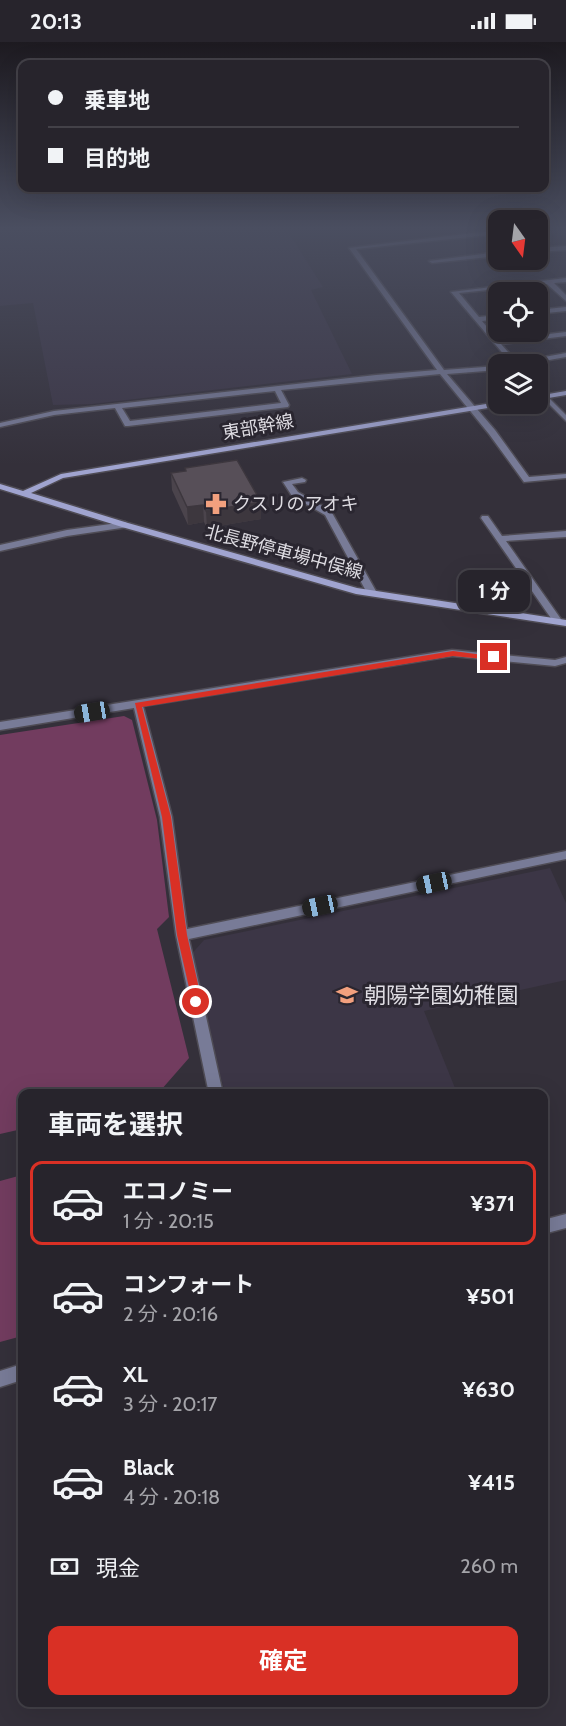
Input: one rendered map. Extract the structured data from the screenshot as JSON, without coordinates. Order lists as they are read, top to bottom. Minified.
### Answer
{"streets":{"main road":["東部幹線","北長野停車場中俣線"]},"crossings":[["東部幹線","北長野停車場中俣線"]],"places":{"pharmacy":["クスリのアオキ"],"school or university":["朝陽学園幼稚園"]},"north":"bottom","page":{"status":"20:13","banner":["乗車地","目的地"],"bubble":"1 分","heading":"車両を選択","list":[{"name":"エコノミー","note":"1 分 · 20:15","value":"¥371"},{"name":"コンフォート","note":"2 分 · 20:16","value":"¥501"},{"name":"XL","note":"3 分 · 20:17","value":"¥630"},{"name":"Black","note":"4 分 · 20:18","value":"¥415"}],"pay":["現金","260 m"],"buttons":"確定"}}
